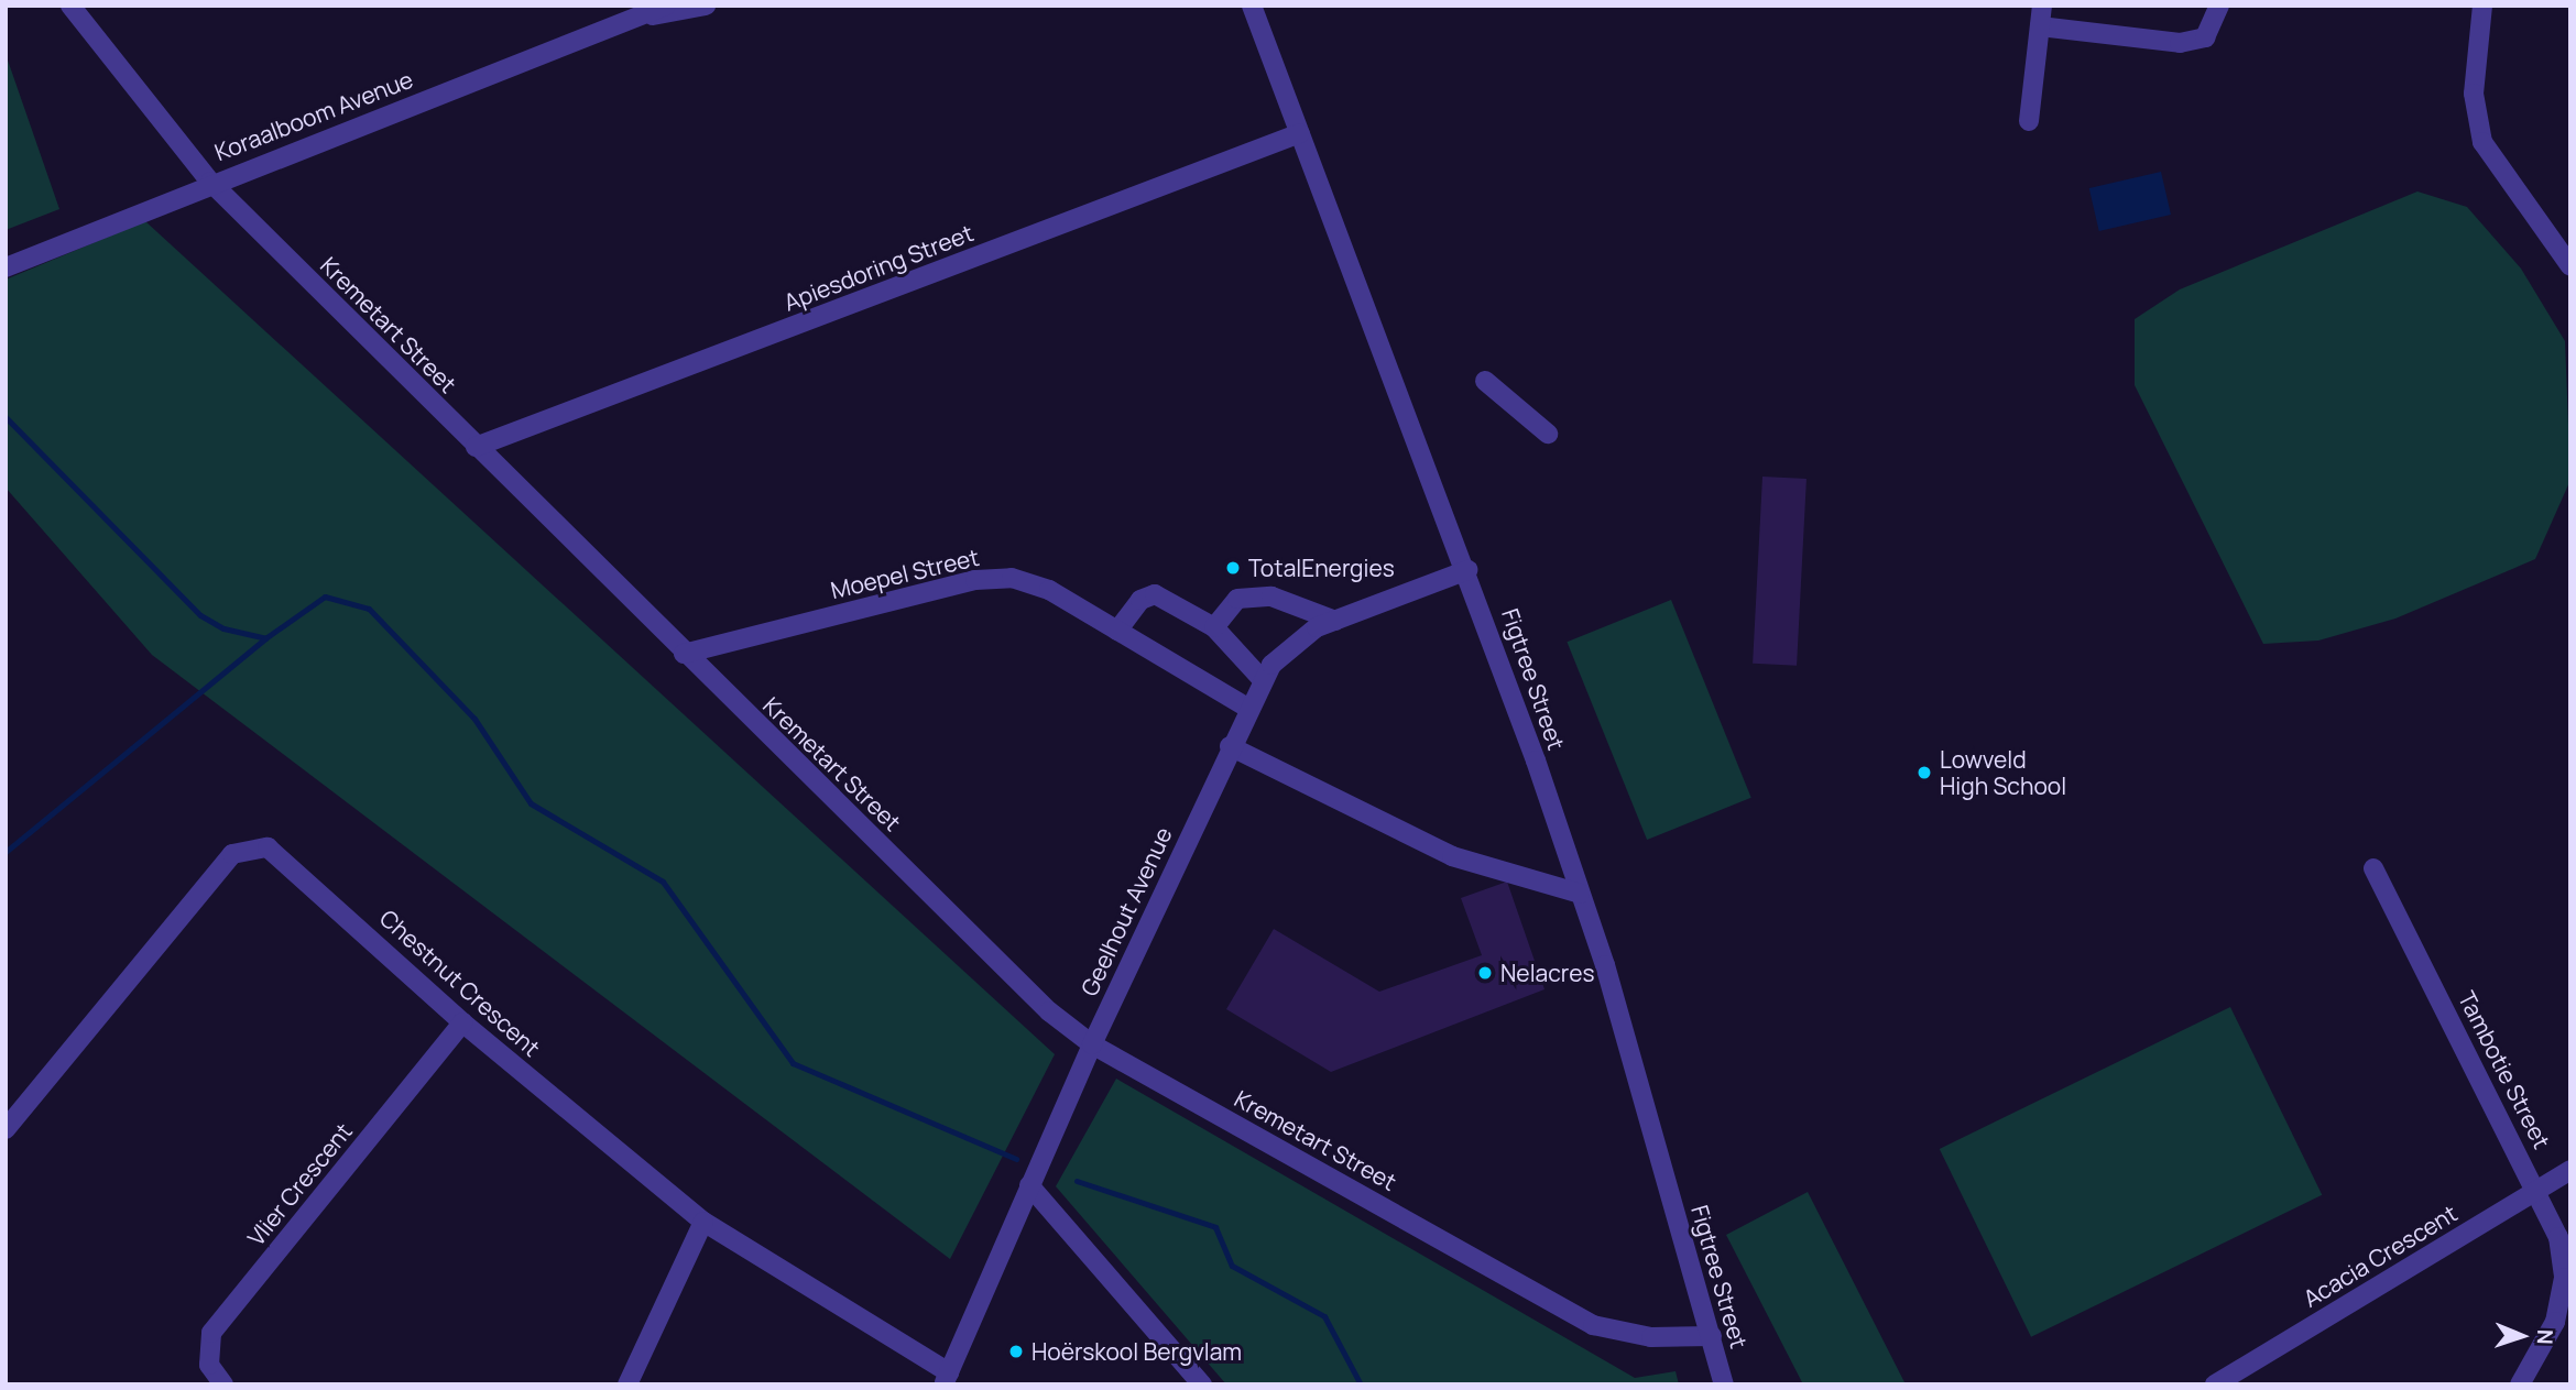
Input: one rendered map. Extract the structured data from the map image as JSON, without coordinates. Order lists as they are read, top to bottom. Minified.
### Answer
{"streets":{"street":["Koraalboom Avenue","Apiesdoring Street","Kremetart Street","Moepel Street","Figtree Street","Geelhout Avenue","Chestnut Crescent","Tambotie Street","Vlier Crescent","Acacia Crescent"]},"crossings":[["Koraalboom Avenue","Kremetart Street"],["Apiesdoring Street","Kremetart Street"],["Apiesdoring Street","Figtree Street"],["Kremetart Street","Moepel Street"],["Kremetart Street","Figtree Street"],["Kremetart Street","Geelhout Avenue"],["Moepel Street","Geelhout Avenue"],["Figtree Street","Geelhout Avenue"],["Geelhout Avenue","Chestnut Crescent"],["Chestnut Crescent","Vlier Crescent"],["Tambotie Street","Acacia Crescent"]],"places":["TotalEnergies","Lowveld High School","Nelacres","Hoërskool Bergvlam"],"north":"right"}
